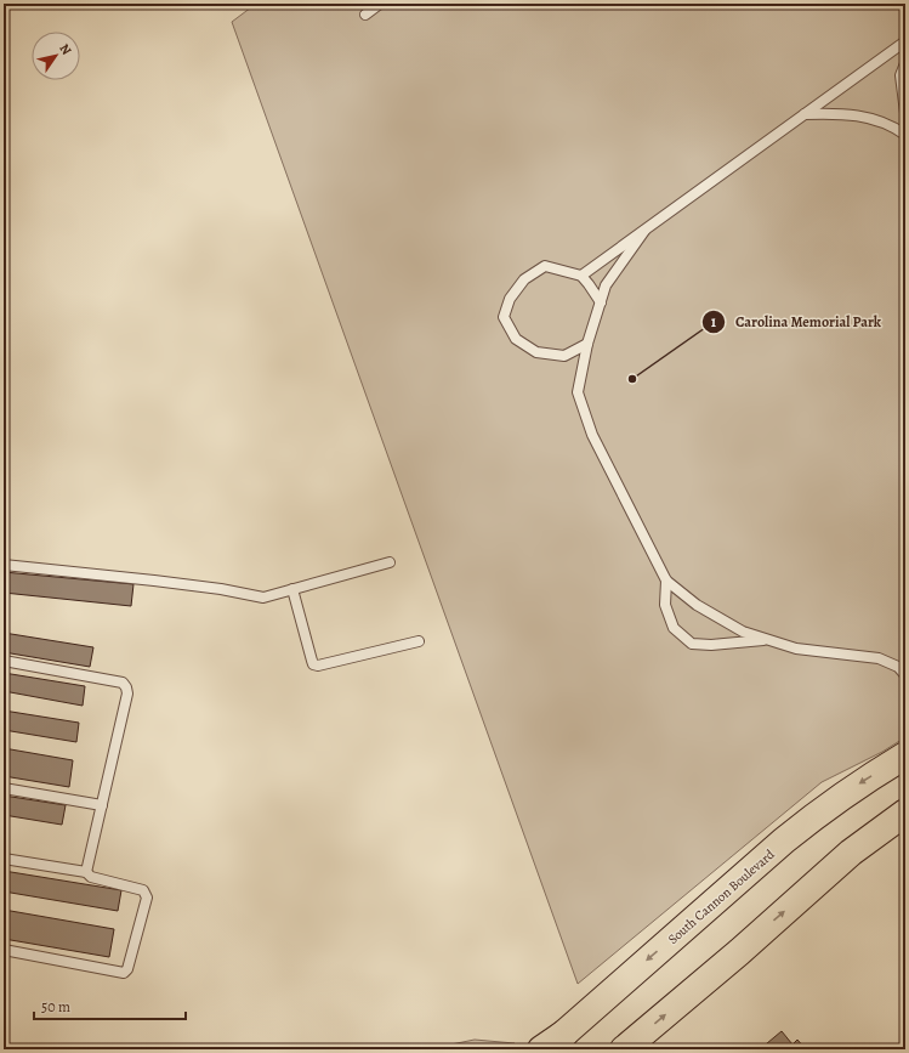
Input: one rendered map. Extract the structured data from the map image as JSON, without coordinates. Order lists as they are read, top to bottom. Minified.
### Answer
{"streets":{"main road":["South Cannon Boulevard"]},"places":["Carolina Memorial Park"],"scale_bar":"50 m","north":"top right"}
